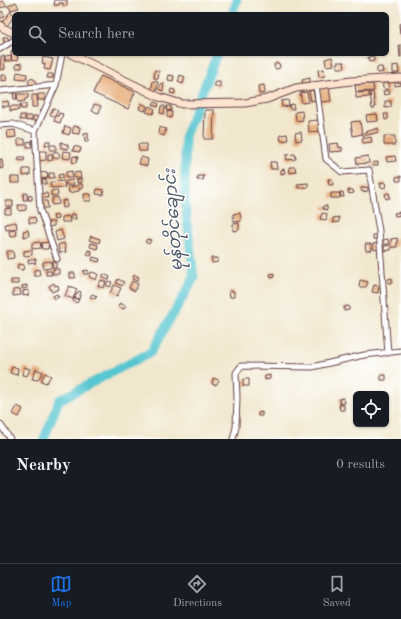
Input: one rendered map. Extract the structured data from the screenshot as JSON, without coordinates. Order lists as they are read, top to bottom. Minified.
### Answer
{"water":["မုန်တိုင်ချောင်း"],"page":{"search":"Search here","heading":["Nearby","0 results"],"nav":["Map","Directions","Saved"]}}
